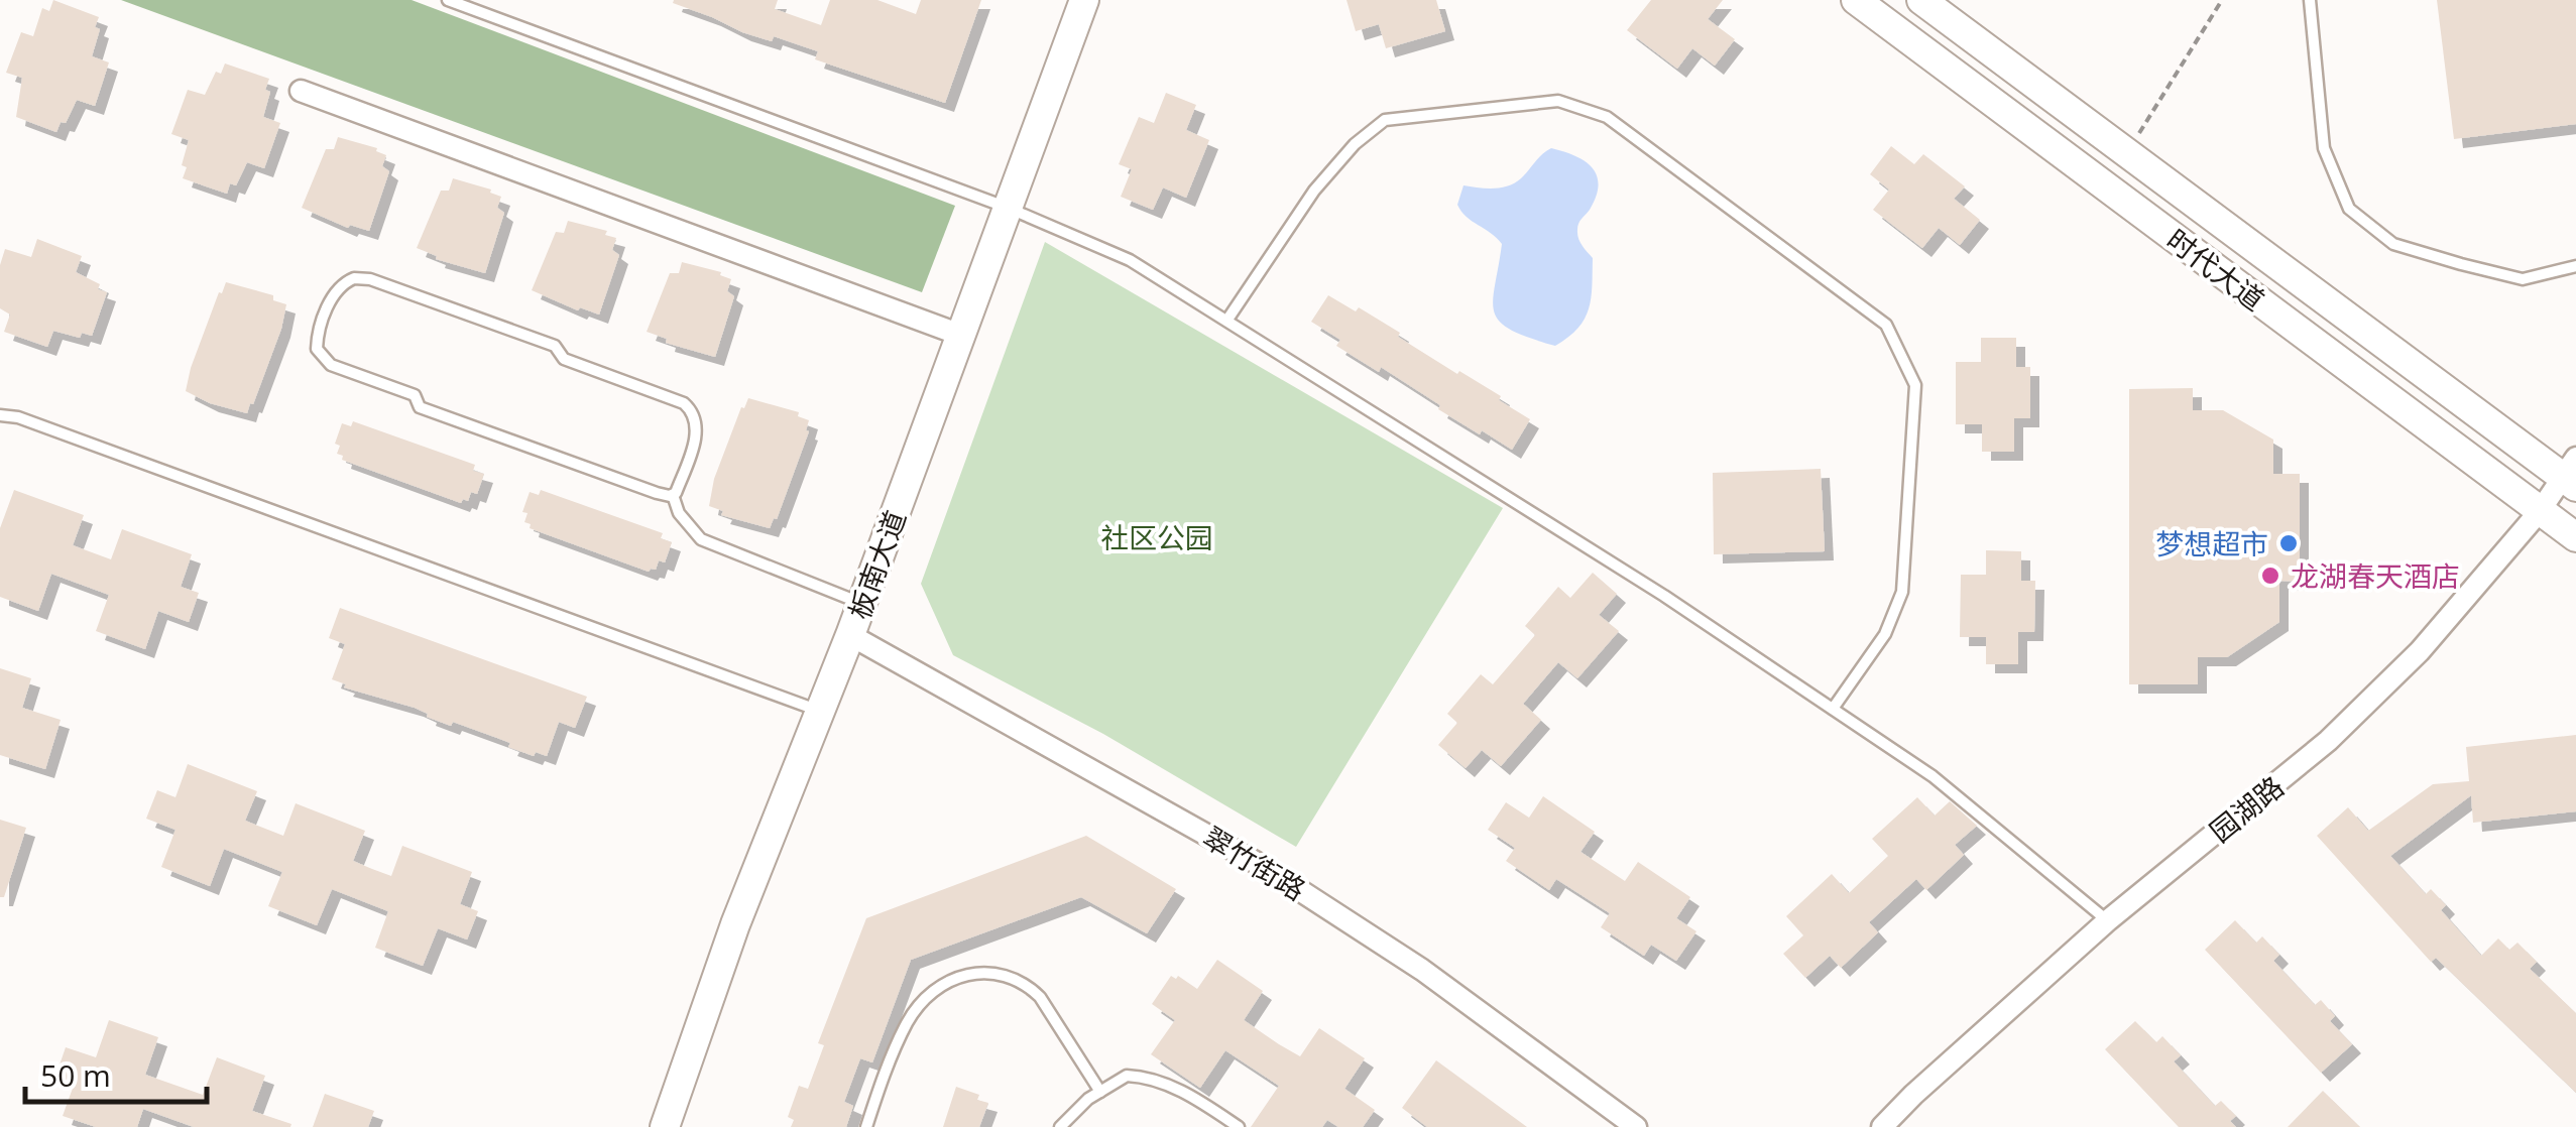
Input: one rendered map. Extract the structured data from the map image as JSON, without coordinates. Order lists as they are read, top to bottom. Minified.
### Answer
{"streets":{"main road":["时代大道","板南大道"],"street":["园湖路","翠竹街路"]},"crossings":[["时代大道","园湖路"],["板南大道","翠竹街路"]],"parks":["社区公园"],"places":["梦想超市","龙湖春天酒店"],"scale_bar":"50 m"}
